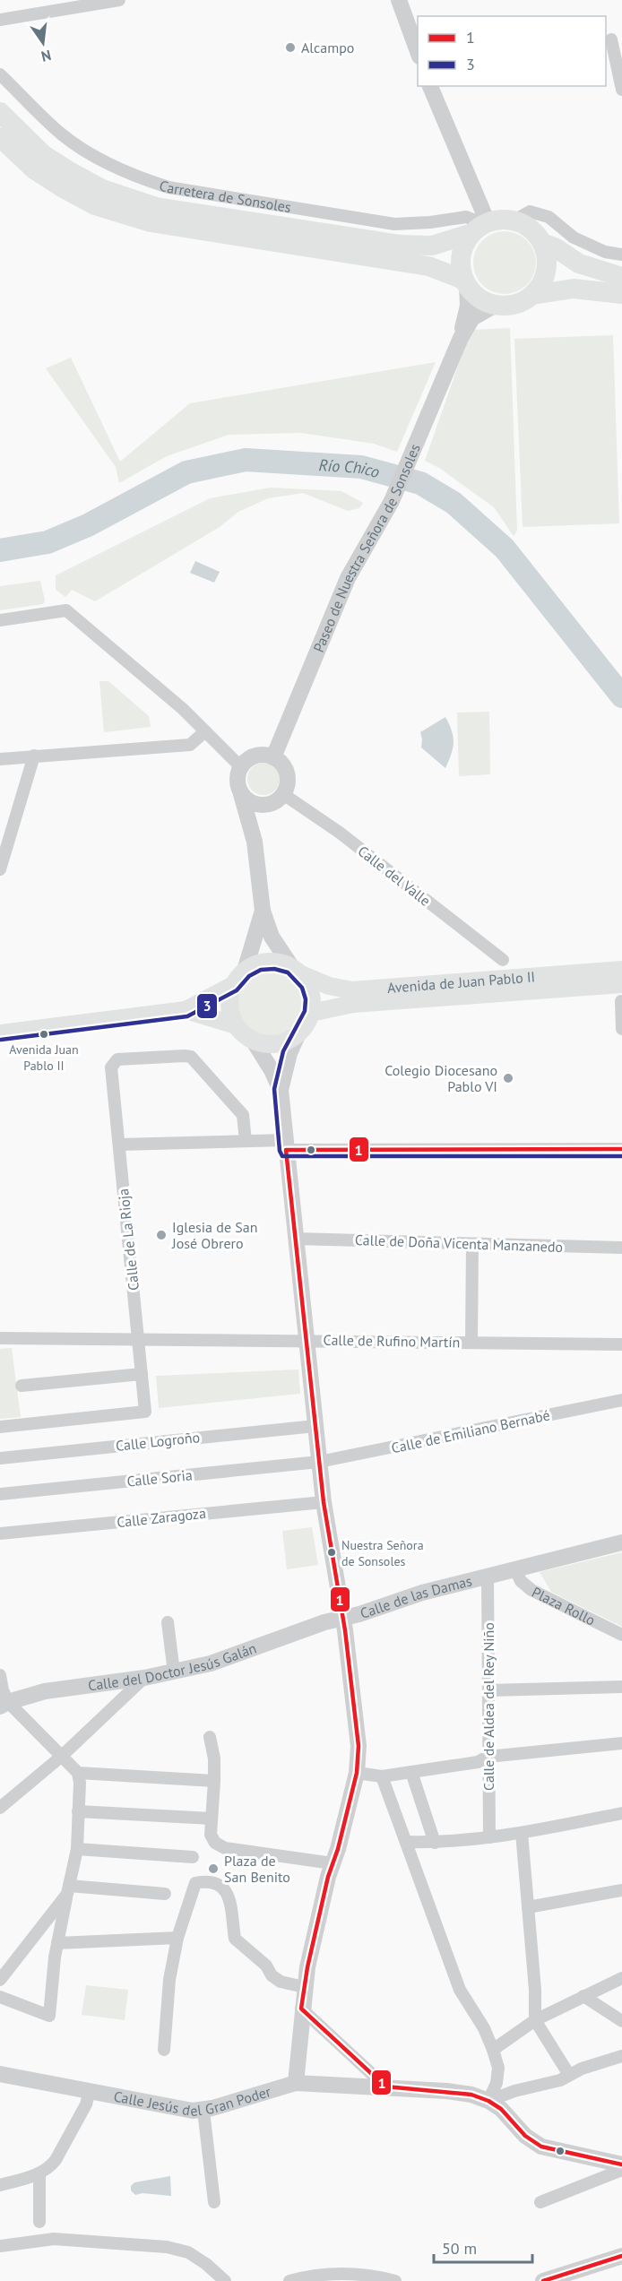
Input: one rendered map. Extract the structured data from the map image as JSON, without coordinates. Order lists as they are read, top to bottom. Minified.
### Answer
{"streets":{"highway":["Carretera de Sonsoles"],"main road":["Avenida de Juan Pablo II"],"street":["Paseo de Nuestra Señora de Sonsoles","Calle del Valle","Calle de La Rioja","Calle de Doña Vicenta Manzanedo","Calle de Rufino Martín","Calle de Emiliano Bernabé","Calle Logroño","Calle Soria","Calle Zaragoza","Calle de las Damas","Plaza Rollo","Calle del Doctor Jesús Galán","Calle de Aldea del Rey Niño","Calle Jesús del Gran Poder"]},"crossings":[["Carretera de Sonsoles","Paseo de Nuestra Señora de Sonsoles"],["Paseo de Nuestra Señora de Sonsoles","Calle del Valle"],["Calle de La Rioja","Calle de Rufino Martín"],["Calle de Emiliano Bernabé","Calle Soria"],["Calle de las Damas","Plaza Rollo"],["Calle de las Damas","Calle del Doctor Jesús Galán"],["Calle de las Damas","Calle de Aldea del Rey Niño"],["Plaza Rollo","Calle de Aldea del Rey Niño"]],"water":["Río Chico"],"places":["Alcampo","Avenida Juan Pablo II","Colegio Diocesano Pablo VI","Iglesia de San José Obrero","Nuestra Señora de Sonsoles","Plaza de San Benito"],"lines":["transit line 3","transit line 1"],"legend":["1","3"],"scale_bar":"50 m","north":"bottom"}
